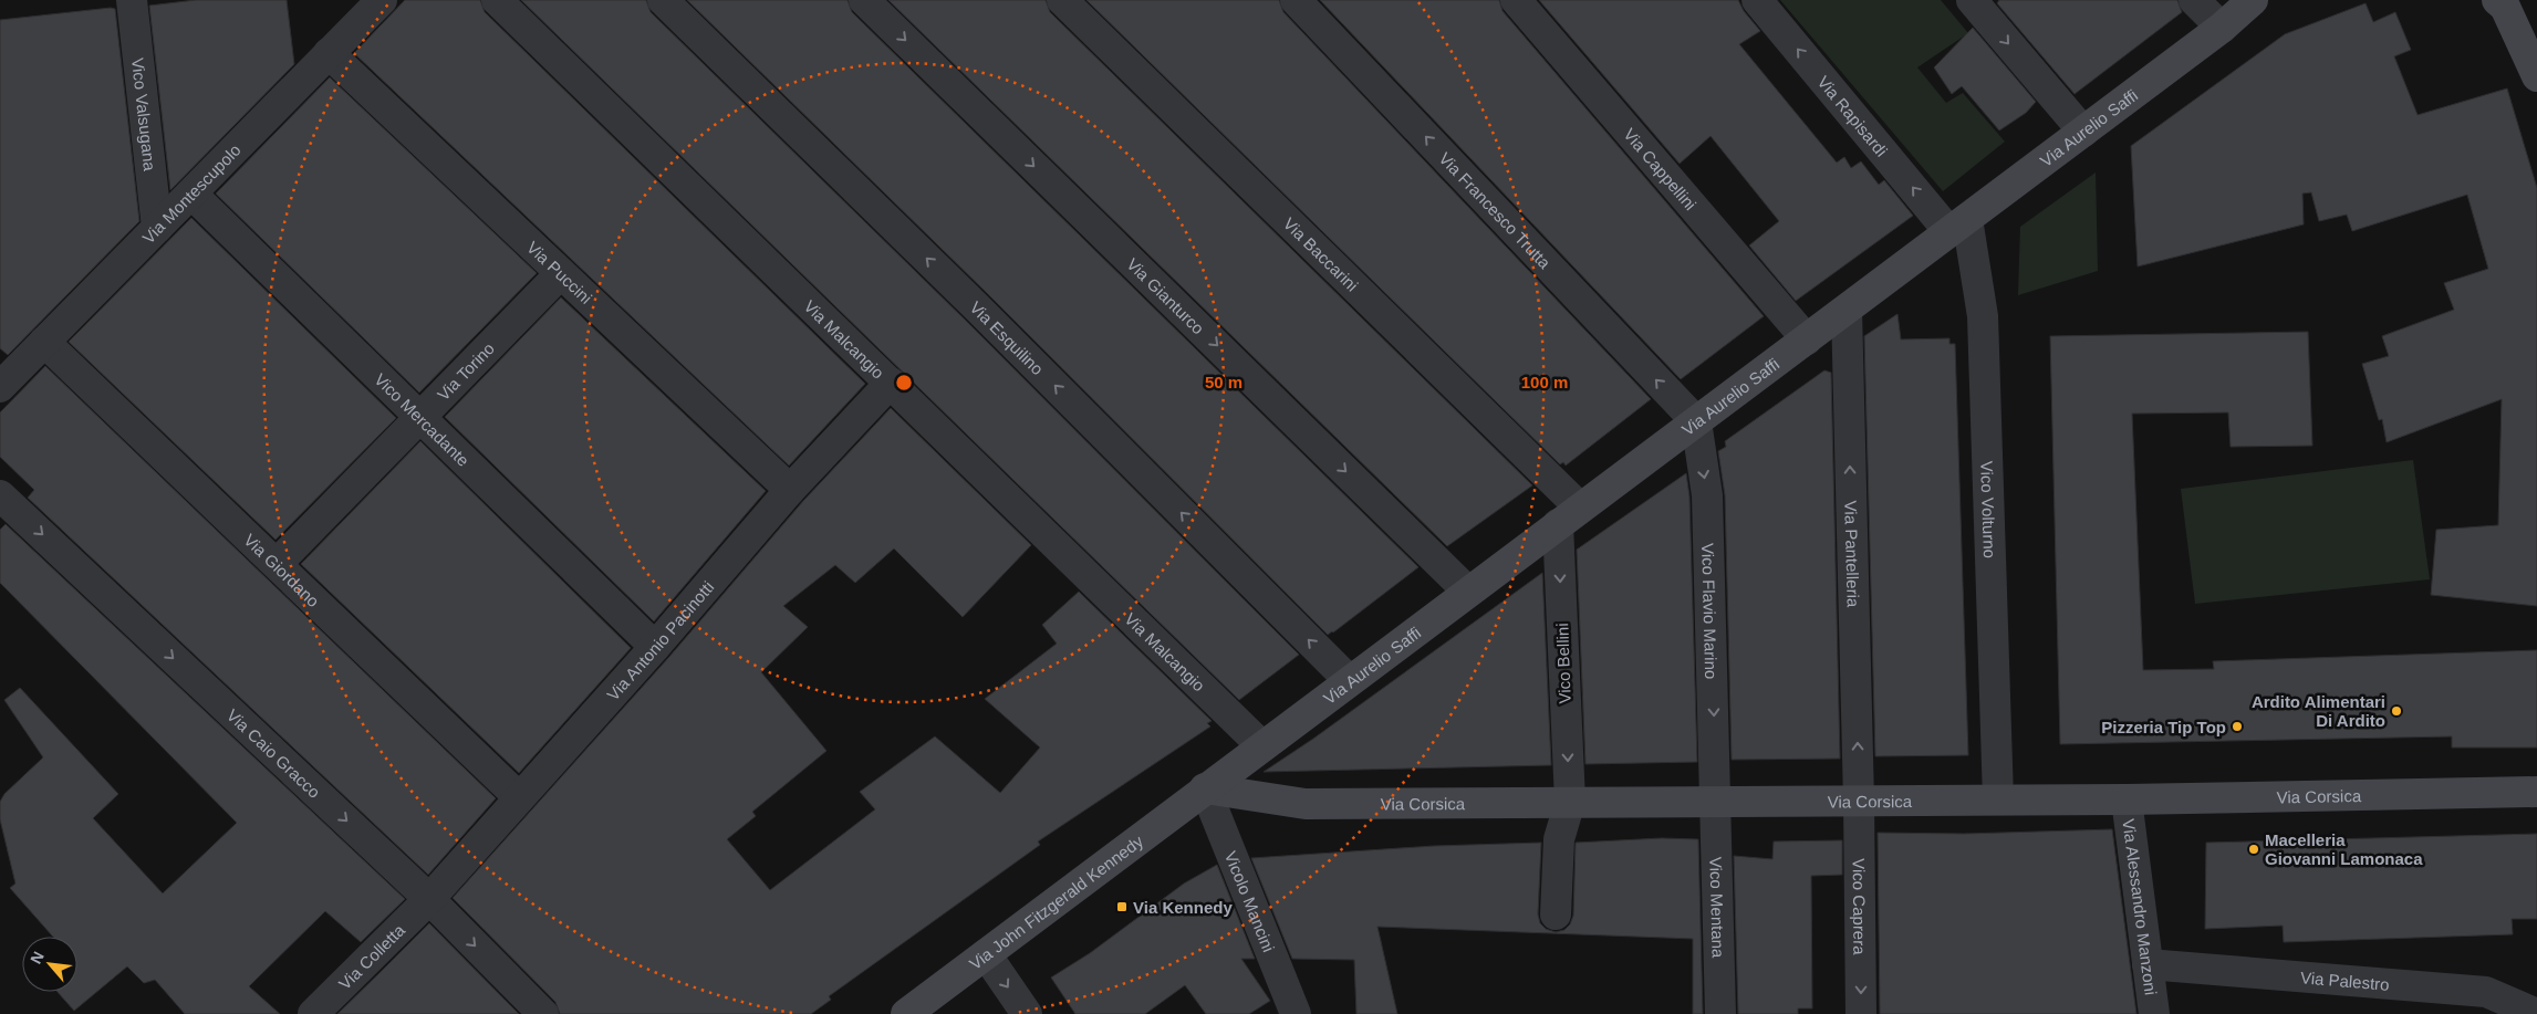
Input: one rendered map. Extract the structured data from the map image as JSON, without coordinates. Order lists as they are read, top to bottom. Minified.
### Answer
{"streets":{"street":["Vico Valsugana","Via Rapisardi","Via Aurelio Saffi","Via Cappellini","Via Montescupolo","Via Francesco Trutta","Via Baccarini","Via Puccini","Via Gianturco","Via Malcangio","Via Esquilino","Via Torino","Vico Mercadante","Vico Volturno","Via Pantelleria","Via Giordano","Vico Flavio Marino","Via Antonio Pacinotti","Vico Bellini","Via Caio Gracco","Via Corsica","Via John Fitzgerald Kennedy","Vicolo Mancini","Vico Caprera","Via Alessandro Manzoni","Vico Mentana","Via Colletta","Via Palestro"]},"crossings":[["Vico Valsugana","Via Montescupolo"],["Via Rapisardi","Via Aurelio Saffi"],["Via Rapisardi","Vico Volturno"],["Via Aurelio Saffi","Via Cappellini"],["Via Aurelio Saffi","Via Francesco Trutta"],["Via Aurelio Saffi","Via Baccarini"],["Via Aurelio Saffi","Via Gianturco"],["Via Aurelio Saffi","Via Malcangio"],["Via Aurelio Saffi","Via Esquilino"],["Via Aurelio Saffi","Vico Volturno"],["Via Aurelio Saffi","Via Pantelleria"],["Via Aurelio Saffi","Vico Flavio Marino"],["Via Aurelio Saffi","Vico Bellini"],["Via Aurelio Saffi","Via Corsica"],["Via Aurelio Saffi","Via John Fitzgerald Kennedy"],["Via Aurelio Saffi","Vicolo Mancini"],["Via Montescupolo","Via Puccini"],["Via Montescupolo","Vico Mercadante"],["Via Montescupolo","Via Giordano"],["Via Francesco Trutta","Vico Flavio Marino"],["Via Baccarini","Vico Bellini"],["Via Puccini","Via Torino"],["Via Puccini","Via Antonio Pacinotti"],["Via Malcangio","Via Antonio Pacinotti"],["Via Torino","Vico Mercadante"],["Via Torino","Via Giordano"],["Vico Mercadante","Via Antonio Pacinotti"],["Vico Volturno","Via Corsica"],["Via Pantelleria","Via Corsica"],["Via Pantelleria","Vico Caprera"],["Via Giordano","Via Antonio Pacinotti"],["Vico Flavio Marino","Via Corsica"],["Vico Flavio Marino","Vico Mentana"],["Via Antonio Pacinotti","Via Caio Gracco"],["Via Antonio Pacinotti","Via Colletta"],["Vico Bellini","Via Corsica"],["Via Caio Gracco","Via Colletta"],["Via Corsica","Via John Fitzgerald Kennedy"],["Via Corsica","Vicolo Mancini"],["Via Corsica","Vico Caprera"],["Via Corsica","Via Alessandro Manzoni"],["Via Corsica","Vico Mentana"],["Via John Fitzgerald Kennedy","Vicolo Mancini"],["Via Alessandro Manzoni","Via Palestro"]],"one_way":["Via Francesco Trutta","Via Gianturco","Via Esquilino","Via Pantelleria","Vico Flavio Marino","Vico Bellini","Via Caio Gracco","Vico Caprera"],"places":{"other":["Ardito Alimentari Di Ardito","Pizzeria Tip Top","Macelleria Giovanni Lamonaca"],"transit":["Via Kennedy"]},"north":"top left","rings":["50 m","100 m"]}
